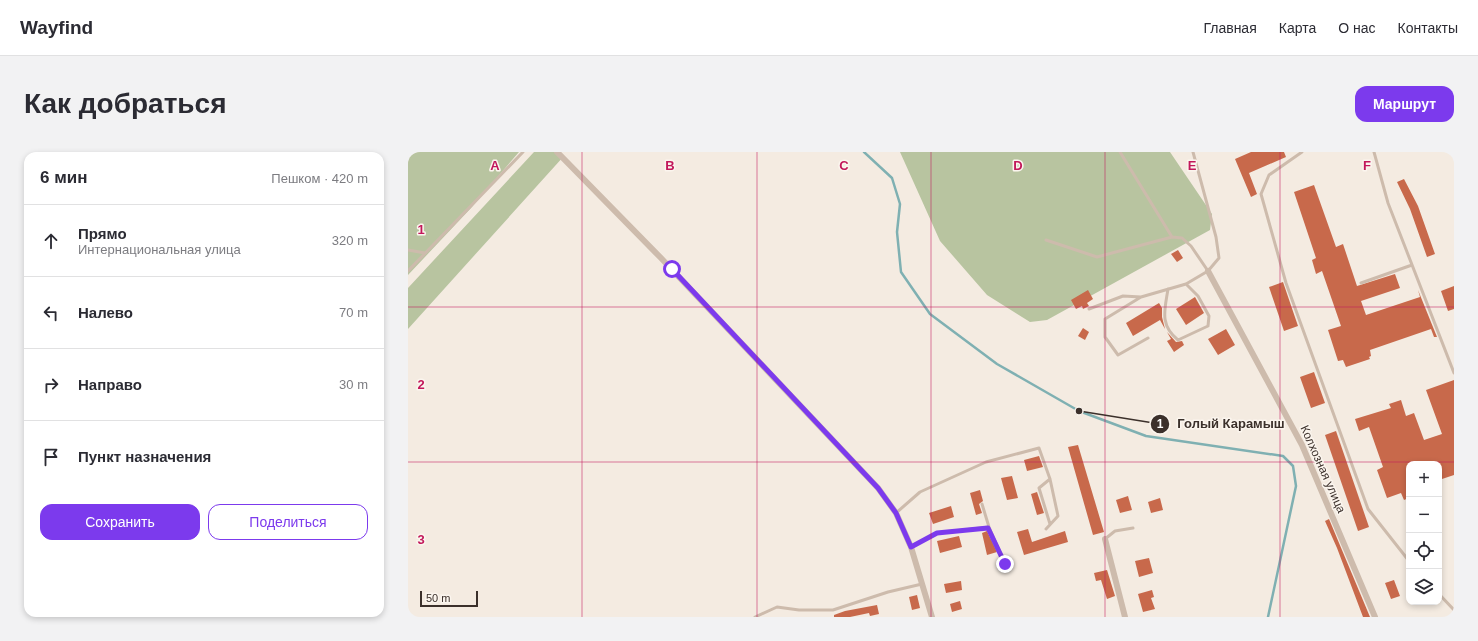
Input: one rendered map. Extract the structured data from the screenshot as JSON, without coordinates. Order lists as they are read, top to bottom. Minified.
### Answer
{"streets":{"street":["Колхозная улица"]},"places":["Голый Карамыш"],"scale_bar":"50 m","page":{"header":"Wayfind","nav":["Главная","Карта","О нас","Контакты"],"buttons":["Маршрут",["Сохранить","Поделиться"]],"title":"Как добраться","heading":["6 мин","Пешком · 420 m"],"list":[["Прямо","Интернациональная улица","320 m"],["Налево","70 m"],["Направо","30 m"],"Пункт назначения"],"map_buttons":["+","−"],"scale":"50 m"},"grid":{"columns":["A","B","C","D","E","F"],"rows":["1","2","3"]}}
